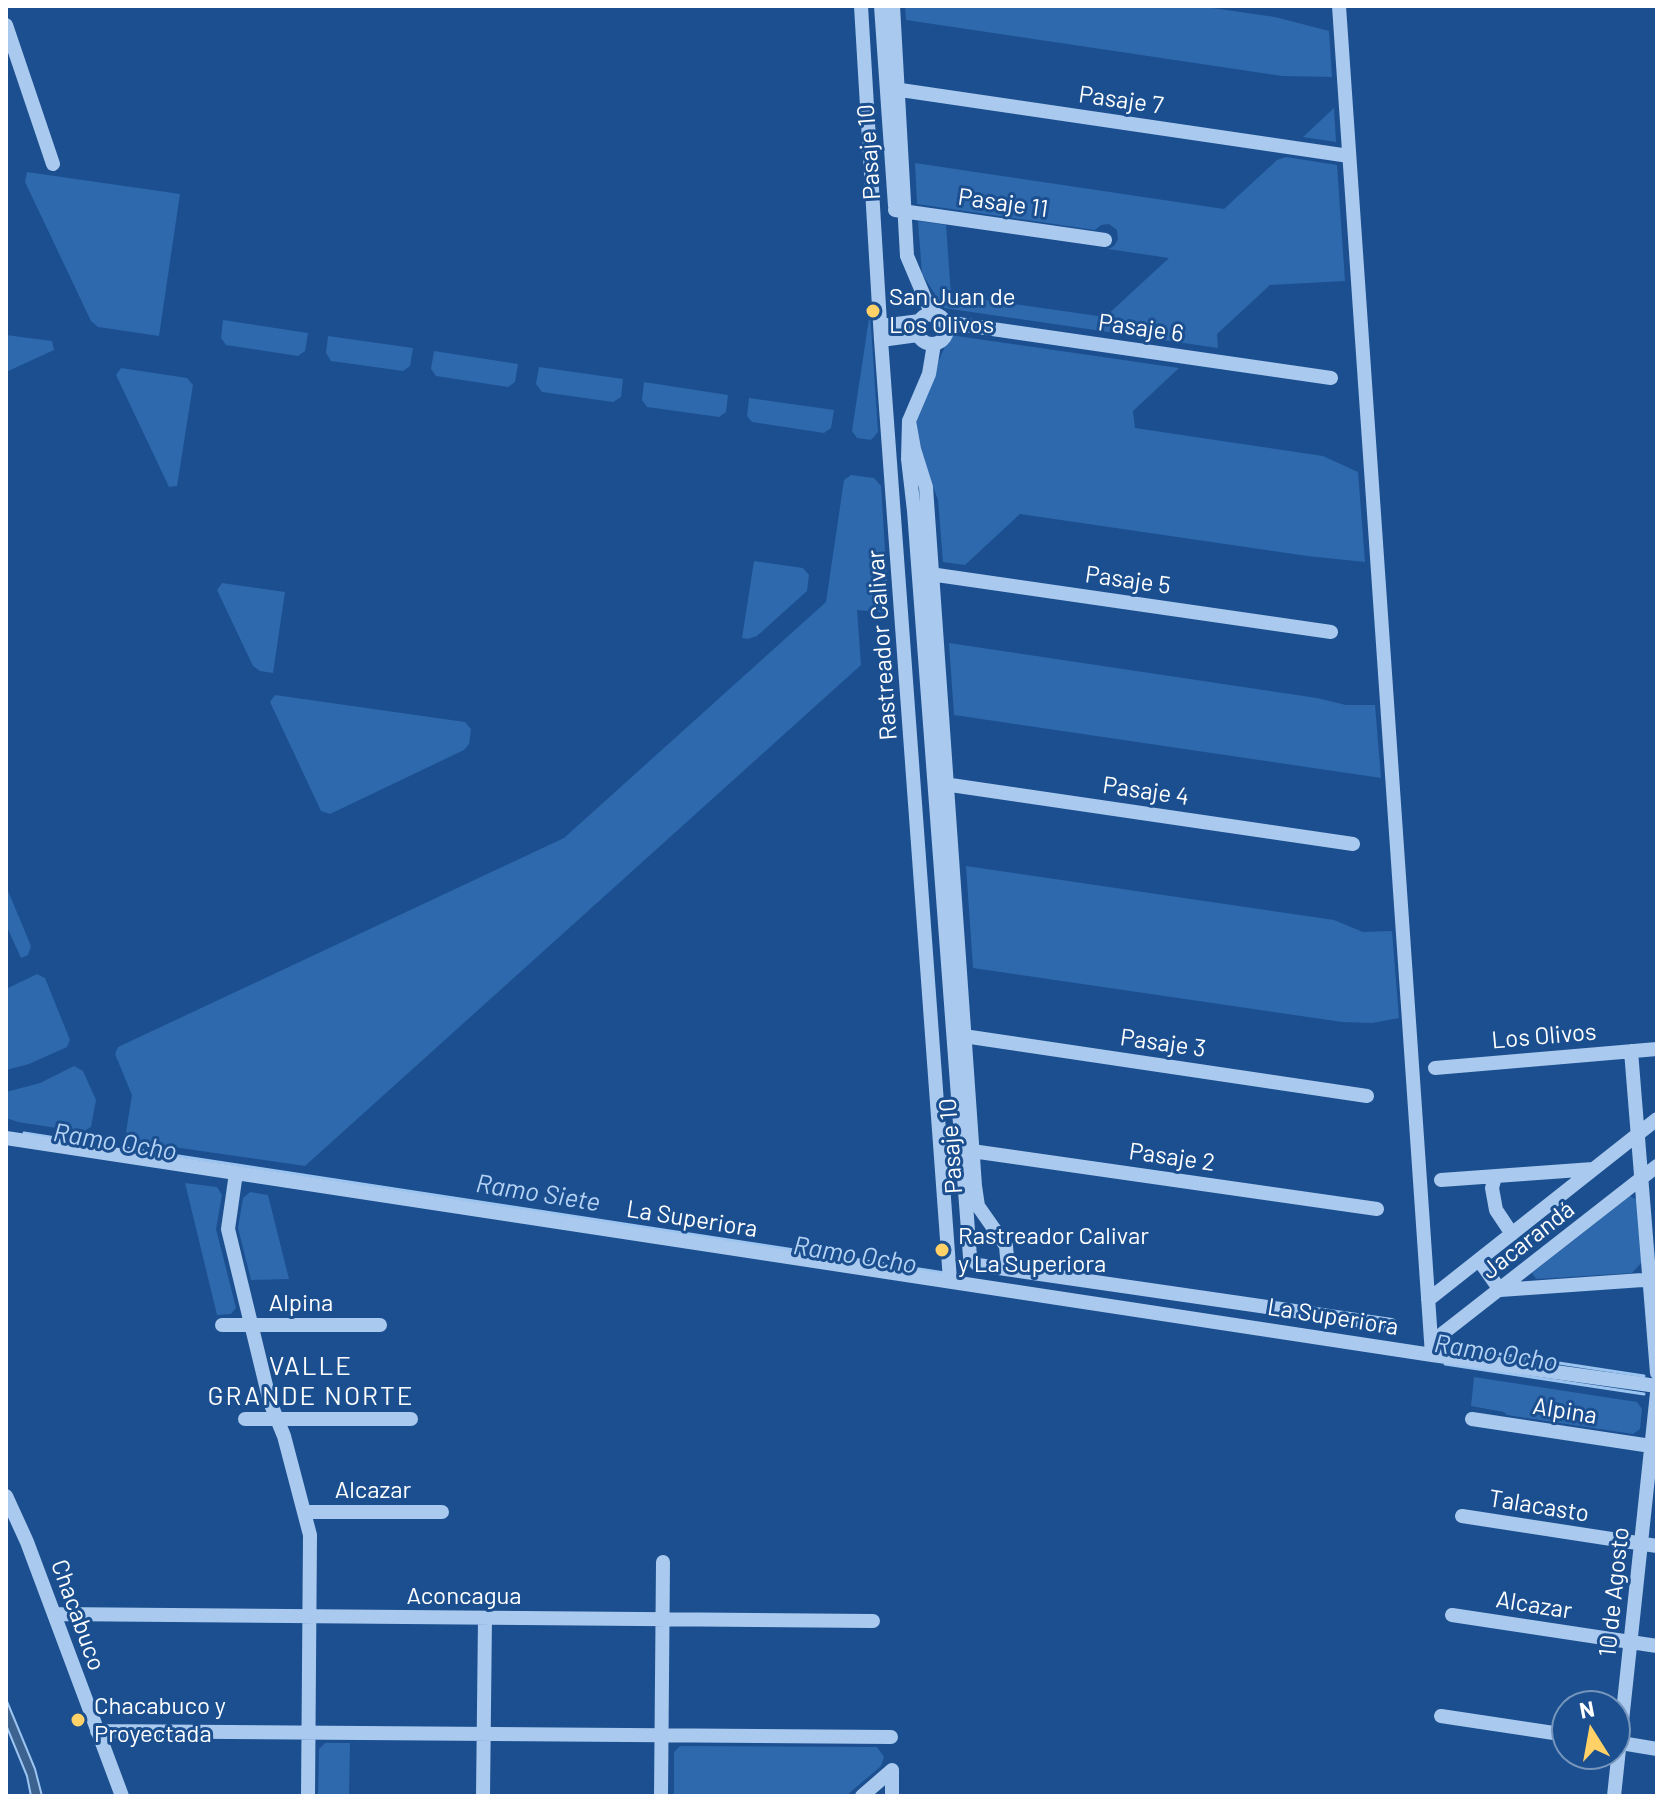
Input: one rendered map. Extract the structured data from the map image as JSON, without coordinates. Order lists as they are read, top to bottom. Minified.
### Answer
{"streets":{"street":["Pasaje 7","Pasaje 10","Pasaje 11","Pasaje 6","Pasaje 5","Rastreador Calivar","Pasaje 4","Los Olivos","Pasaje 3","Pasaje 2","La Superiora","Jacarandá","Alpina","Alcazar","Talacasto","10 de Agosto","Aconcagua","Chacabuco"]},"crossings":[["Pasaje 7","Pasaje 10"],["Pasaje 10","Pasaje 11"],["Pasaje 10","Pasaje 6"],["Pasaje 10","Pasaje 5"],["Pasaje 10","Pasaje 4"],["Pasaje 10","Pasaje 3"],["Pasaje 10","Pasaje 2"],["Pasaje 6","Rastreador Calivar"],["Rastreador Calivar","La Superiora"],["La Superiora","Jacarandá"],["Alpina","10 de Agosto"],["Alcazar","10 de Agosto"],["Talacasto","10 de Agosto"],["Aconcagua","Chacabuco"]],"districts":["VALLE GRANDE NORTE"],"water":["Ramo Ocho","Ramo Siete"],"places":["San Juan de Los Olivos","Rastreador Calivar y La Superiora","Chacabuco y Proyectada"],"north":"top"}
